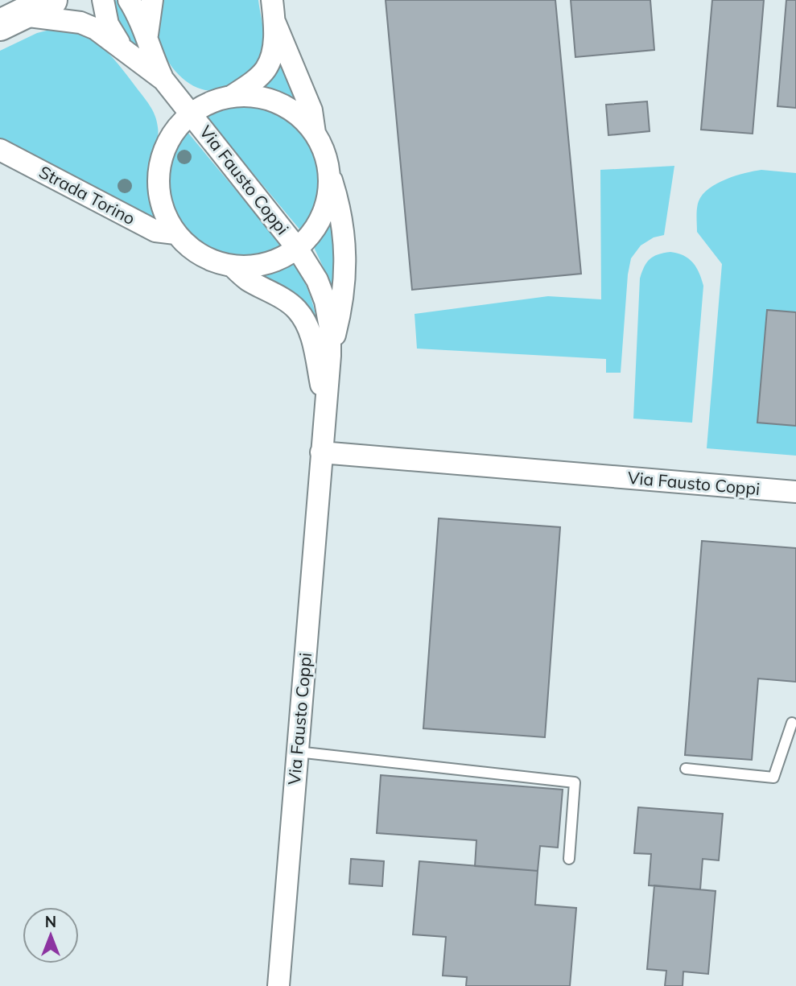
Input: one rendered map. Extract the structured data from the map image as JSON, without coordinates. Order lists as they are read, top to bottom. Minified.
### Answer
{"streets":{"street":["Via Fausto Coppi","Strada Torino"]},"crossings":[["Via Fausto Coppi","Strada Torino"]],"north":"top"}
